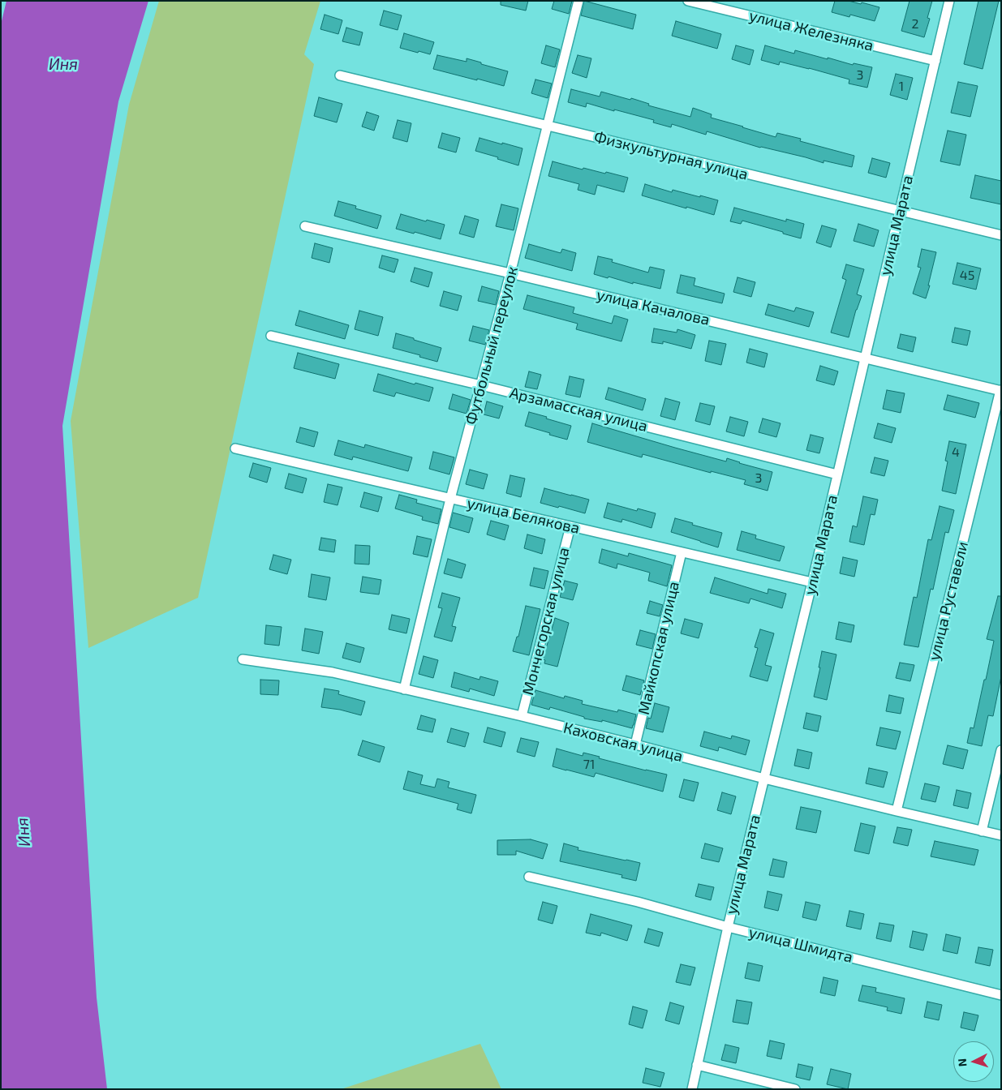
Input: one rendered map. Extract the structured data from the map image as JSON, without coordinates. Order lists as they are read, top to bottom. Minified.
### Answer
{"streets":{"street":["улица Железняка","Физкультурная улица","улица Марата","улица Качалова","Футбольный переулок","Арзамасская улица","улица Белякова","улица Руставели","Мончегорская улица","Майкопская улица","Каховская улица","улица Шмидта"]},"crossings":[["улица Железняка","улица Марата"],["Физкультурная улица","улица Марата"],["Физкультурная улица","Футбольный переулок"],["улица Марата","улица Качалова"],["улица Марата","Арзамасская улица"],["улица Марата","улица Белякова"],["улица Марата","Каховская улица"],["улица Марата","улица Шмидта"],["улица Качалова","Футбольный переулок"],["улица Качалова","улица Руставели"],["Футбольный переулок","Арзамасская улица"],["Футбольный переулок","улица Белякова"],["Футбольный переулок","Каховская улица"],["улица Белякова","Мончегорская улица"],["улица Белякова","Майкопская улица"],["улица Руставели","Каховская улица"],["Мончегорская улица","Каховская улица"],["Майкопская улица","Каховская улица"]],"water":["Иня"],"house_numbers":["2","3","1","45","4","3","71"],"north":"left"}
